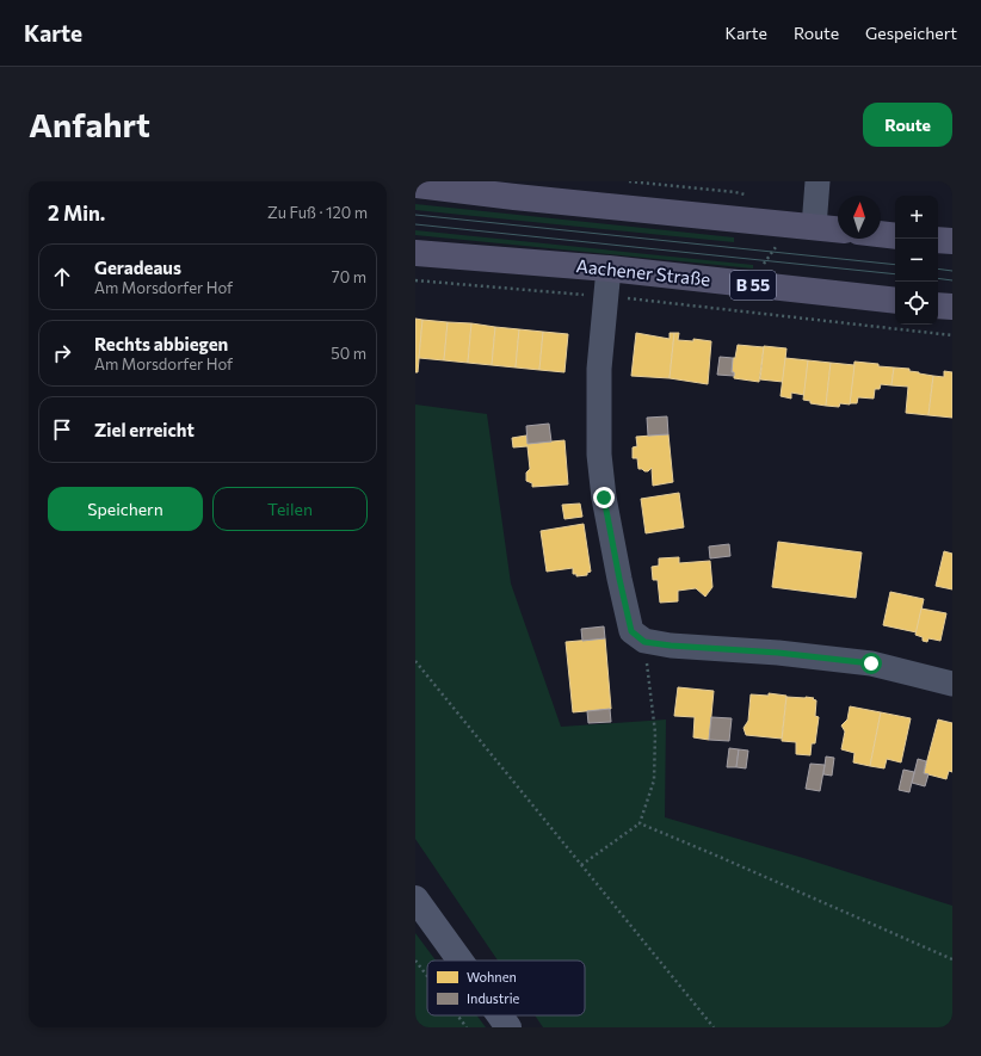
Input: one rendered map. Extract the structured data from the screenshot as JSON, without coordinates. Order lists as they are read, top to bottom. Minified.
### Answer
{"streets":{"main road":["Aachener Straße","B 55"]},"legend":["Wohnen","Industrie"],"north":"top","page":{"header":"Karte","nav":["Karte","Route","Gespeichert"],"buttons":["Route",["Speichern","Teilen"]],"title":"Anfahrt","heading":["2 Min.","Zu Fuß · 120 m"],"map_buttons":["+","−"],"list":[["Geradeaus","Am Morsdorfer Hof","70 m"],["Rechts abbiegen","Am Morsdorfer Hof","50 m"],"Ziel erreicht"]}}
